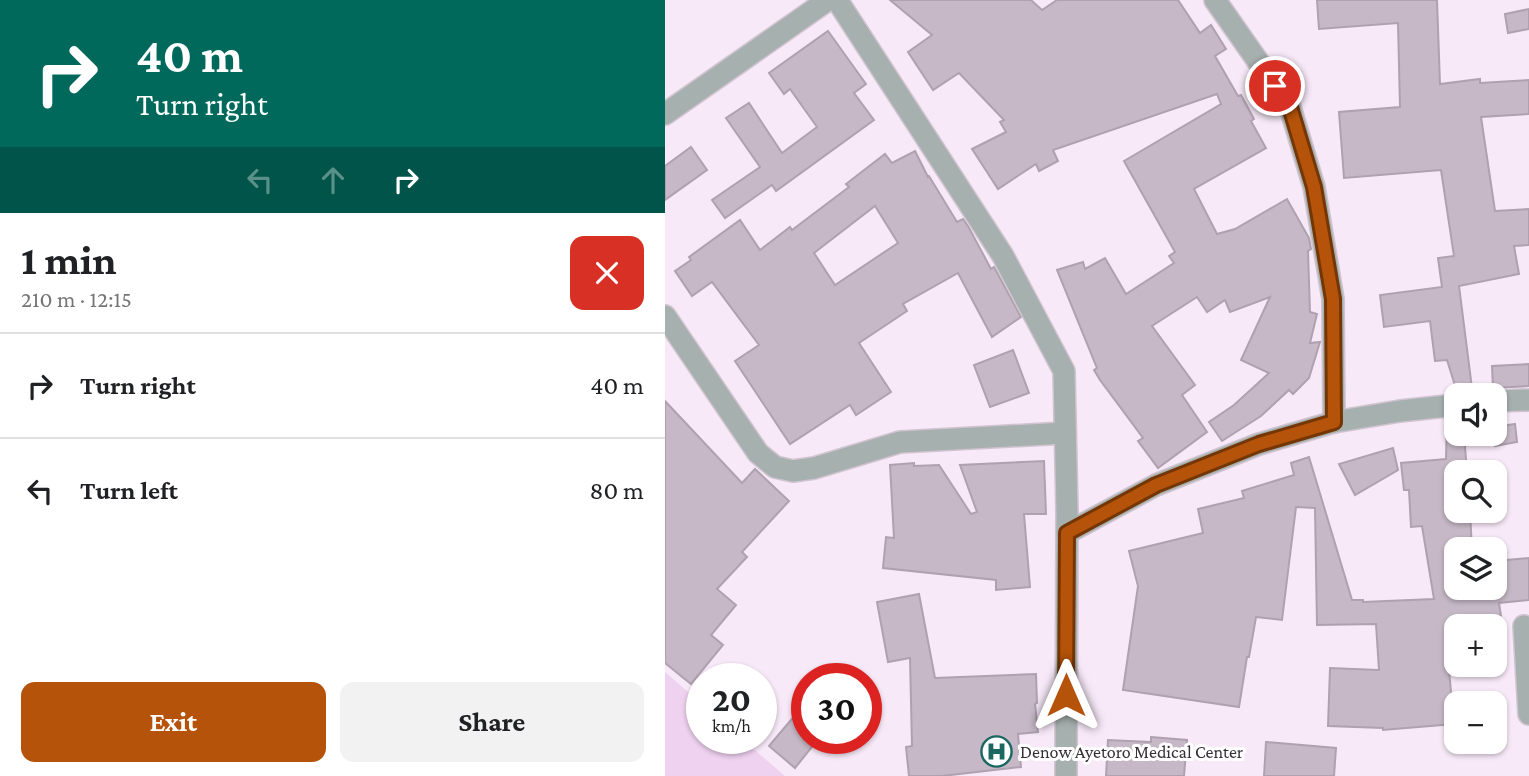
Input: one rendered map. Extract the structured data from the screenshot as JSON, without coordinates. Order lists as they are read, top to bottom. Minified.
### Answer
{"places":{"hospital":["Denow Ayetoro Medical Center"]},"page":{"turn":["40 m","Turn right"],"heading":["1 min","210 m · 12:15"],"list":[{"name":"Turn right","value":"40 m"},{"name":"Turn left","value":"80 m"}],"map_buttons":["+","−"],"speed":"20 km/h","limit":"30","buttons":["Exit","Share"]}}
